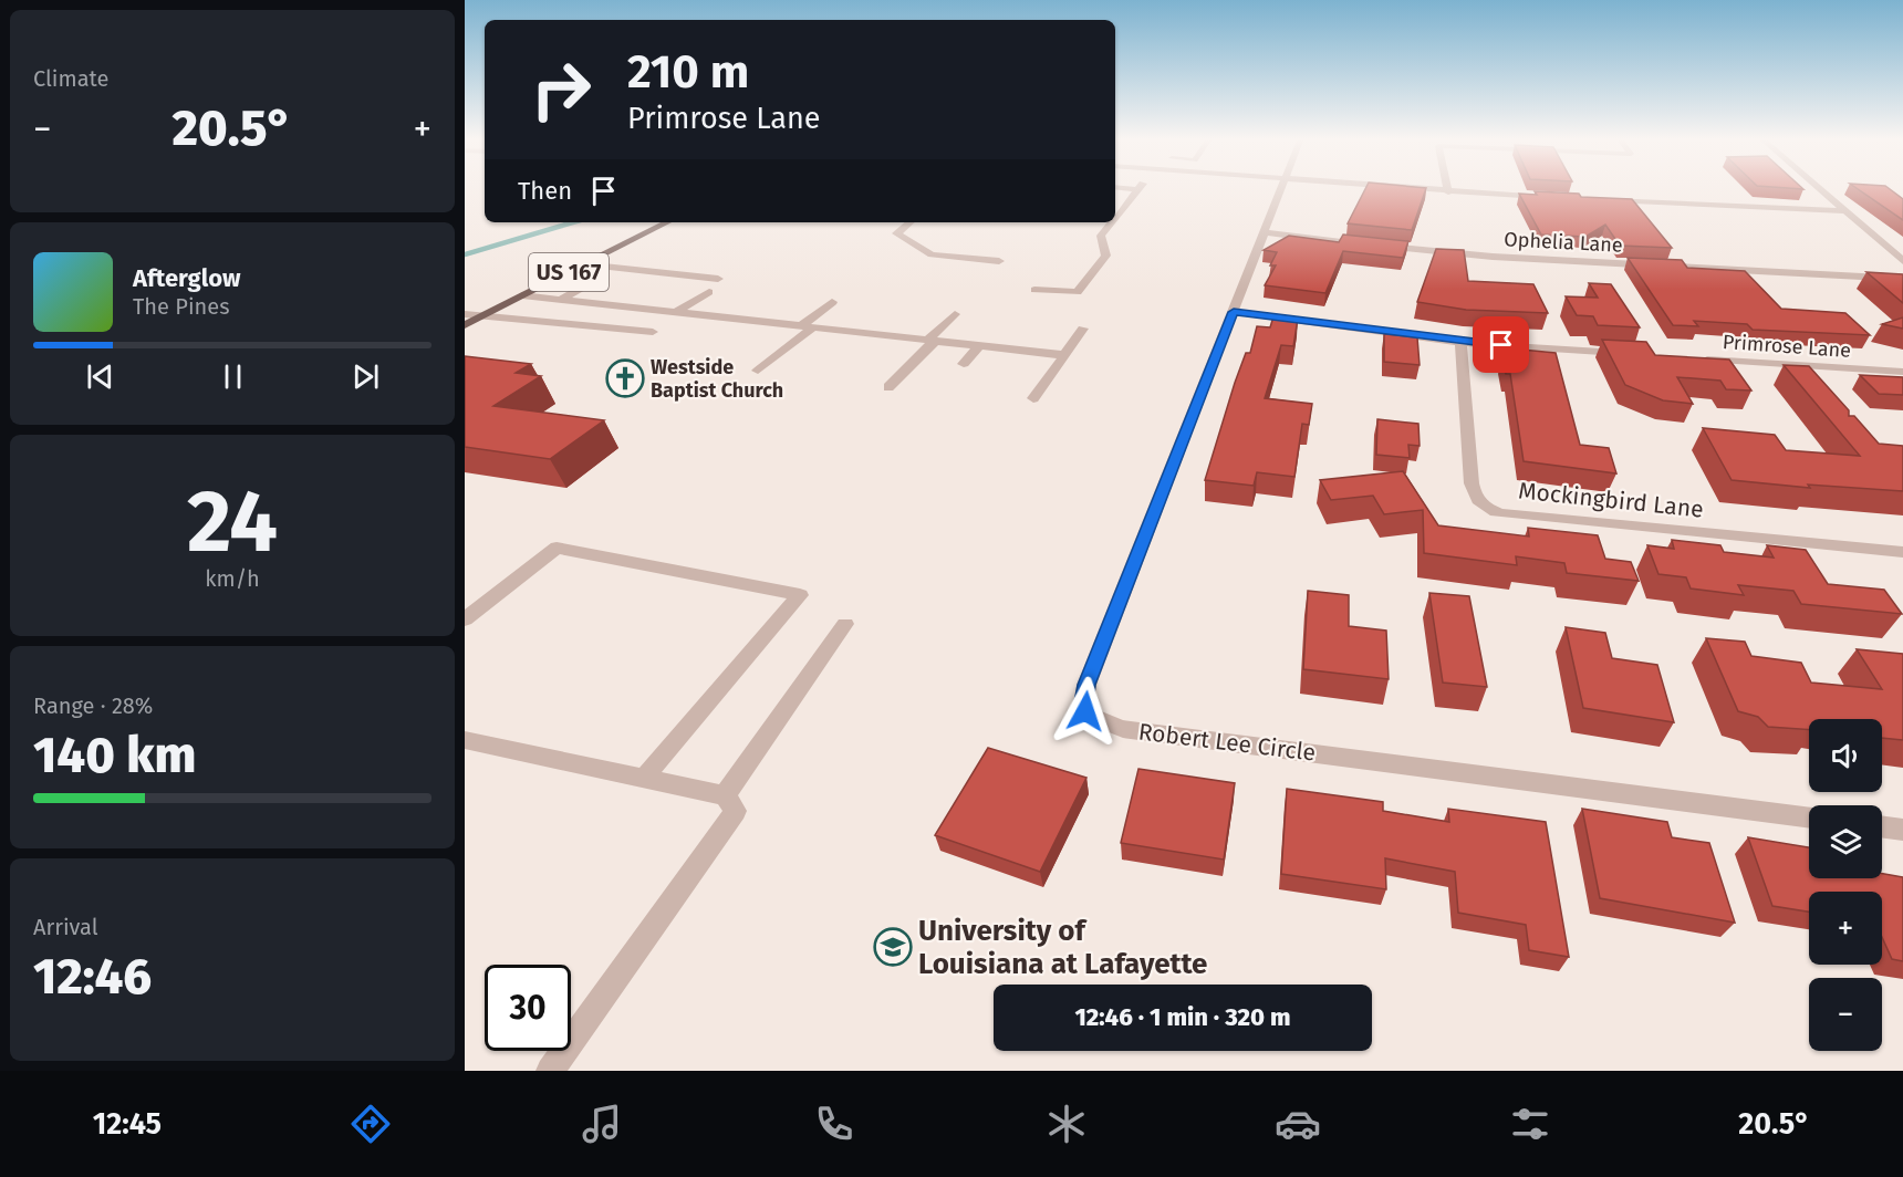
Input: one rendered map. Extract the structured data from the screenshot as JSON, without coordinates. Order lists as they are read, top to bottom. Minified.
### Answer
{"streets":{"main road":["US 167"],"street":["Ophelia Lane","Primrose Lane","Mockingbird Lane","Robert Lee Circle"]},"crossings":[["Ophelia Lane","Robert Lee Circle"]],"places":{"church":["Westside Baptist Church"],"school or university":["University of Louisiana at Lafayette"]},"page":{"tile":["Climate",["24","km/h"],["Range · 28%","140 km"],["Arrival","12:46"]],"turn":["210 m","Primrose Lane"],"heat":["−","20.5°","+"],"then":"Then","song":["Afterglow","The Pines"],"map_buttons":["+","−"],"limit":"30","trip":"12:46 · 1 min · 320 m","tabs":["12:45","20.5°"]}}
